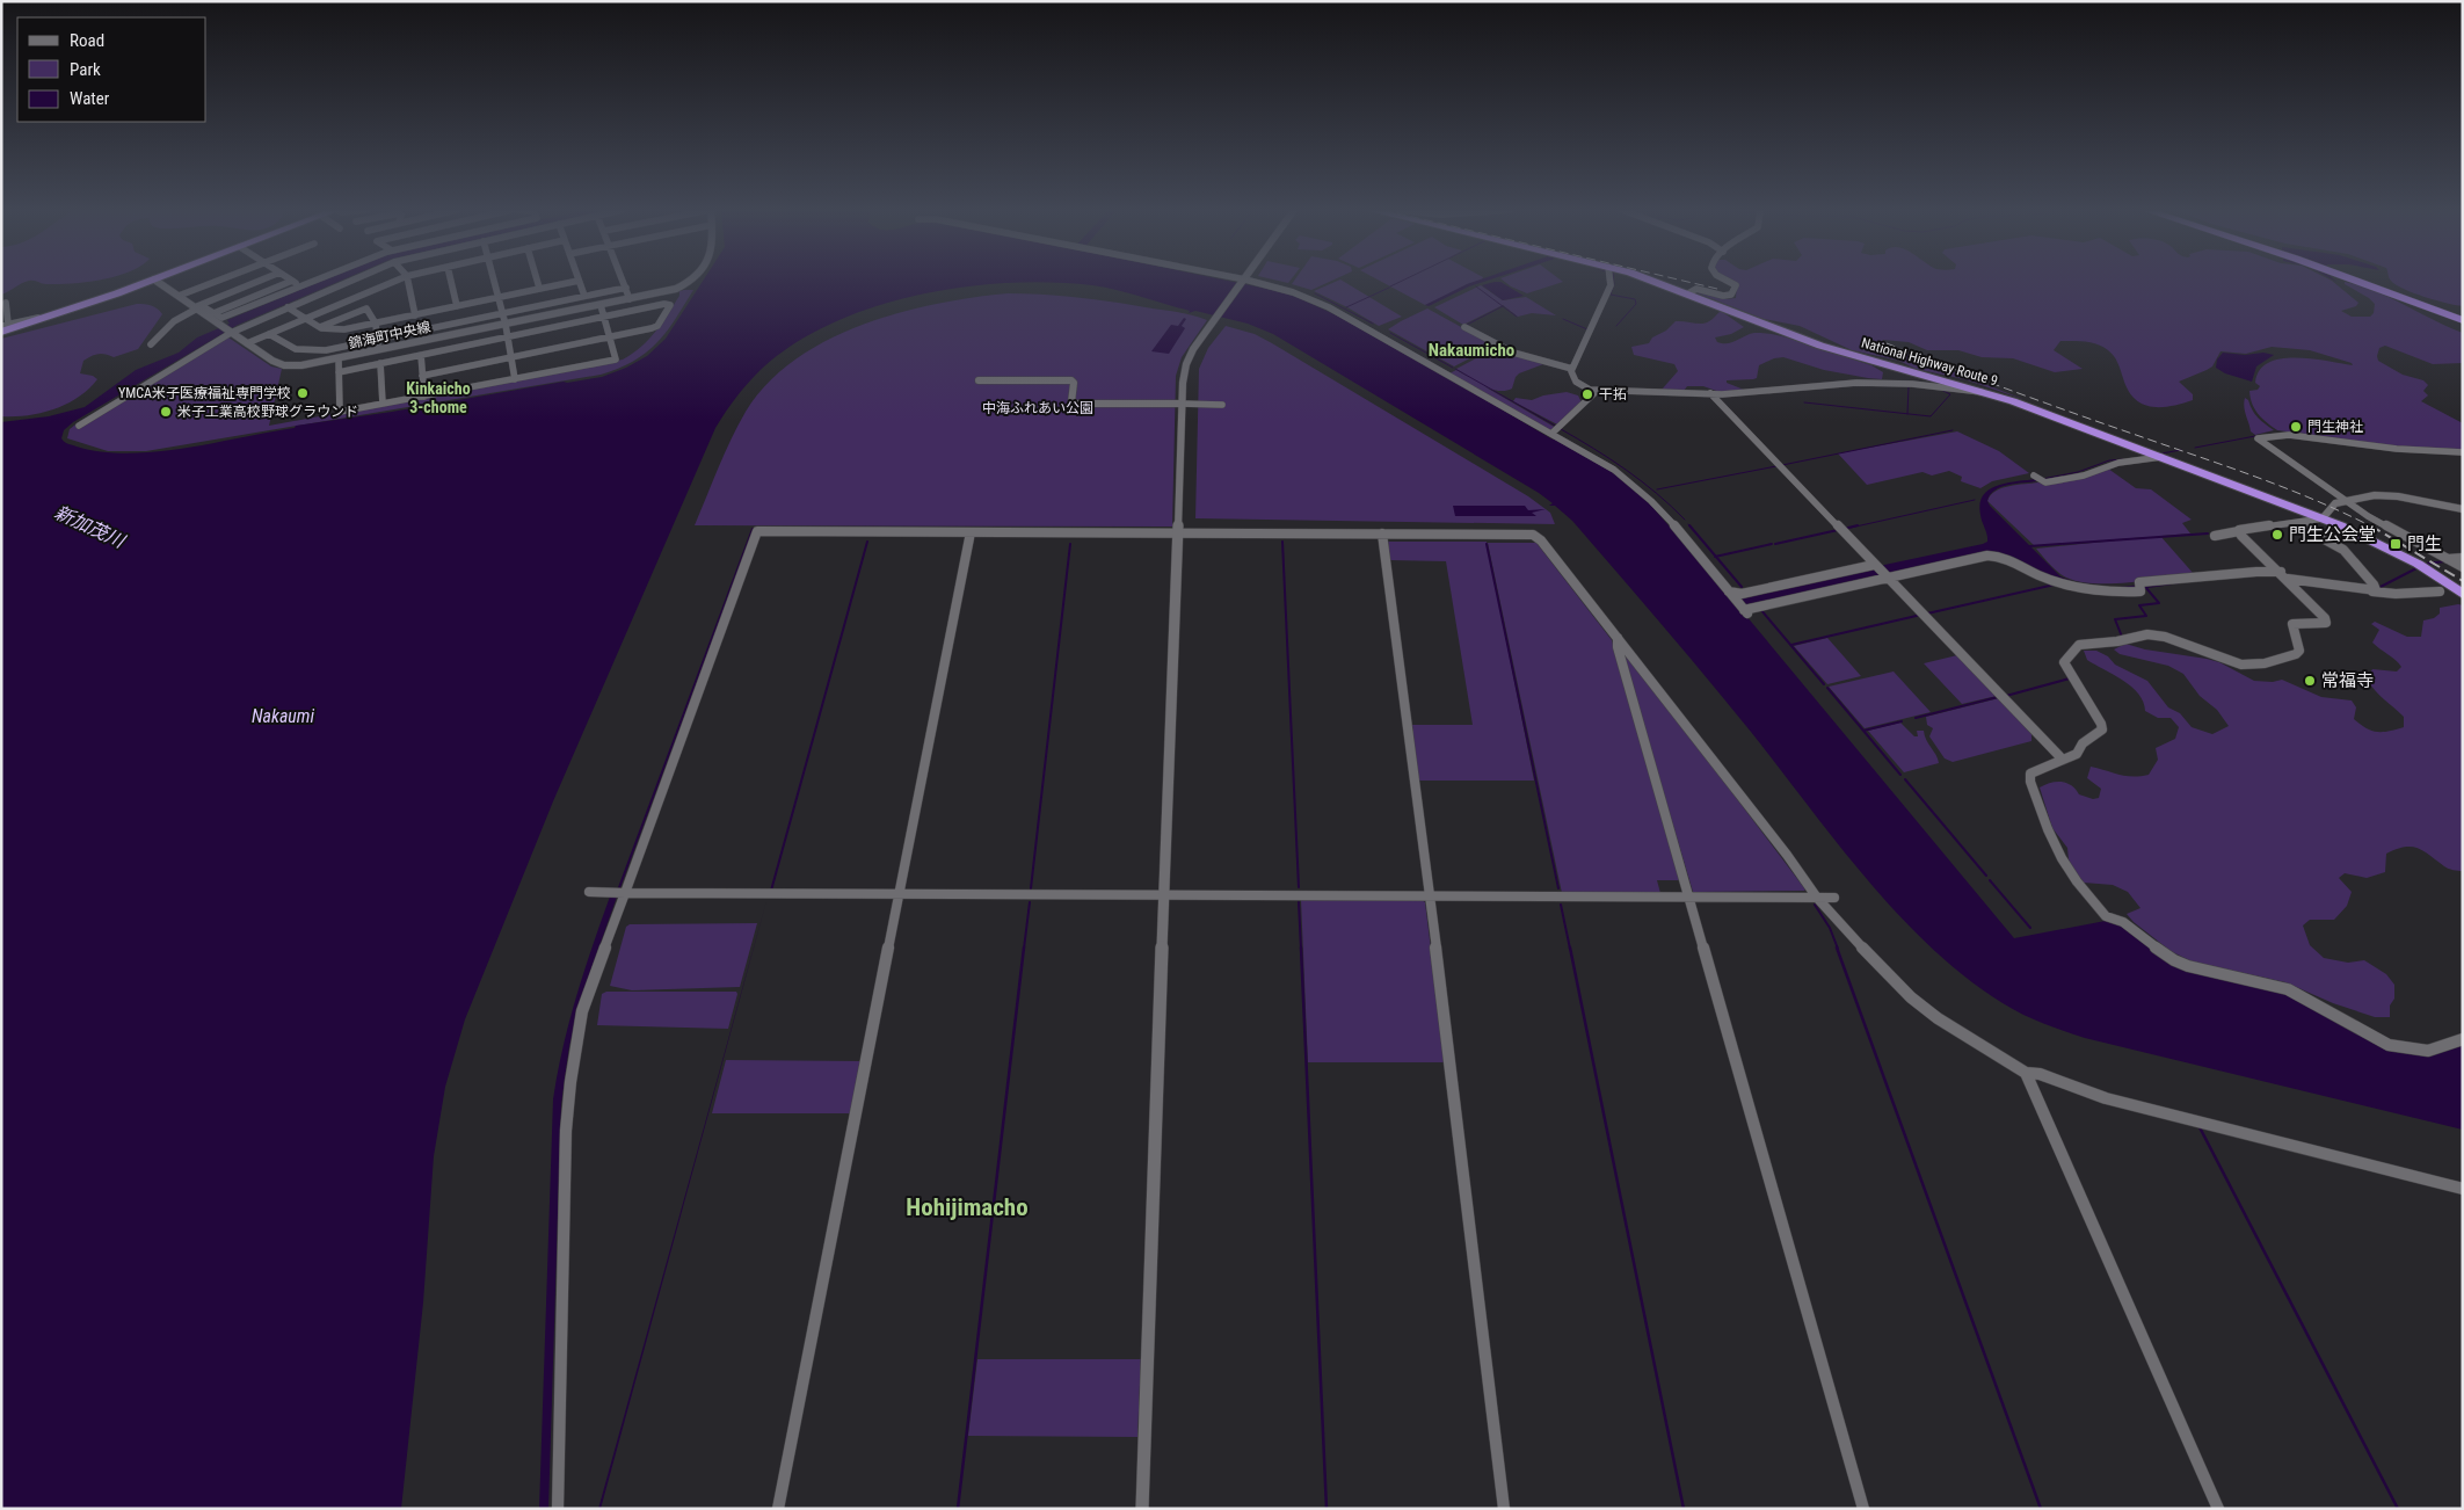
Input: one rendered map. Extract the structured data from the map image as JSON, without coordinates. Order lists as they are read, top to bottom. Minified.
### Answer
{"streets":{"highway":["National Highway Route 9"],"street":["錦海町中央線"]},"districts":["Nakaumicho","Kinkaicho 3-chome","Hohijimacho"],"water":["新加茂川","Nakaumi"],"parks":["中海ふれあい公園"],"places":{"other":["YMCA米子医療福祉専門学校","干拓","米子工業高校野球グラウンド","門生神社","門生公会堂","常福寺"],"transit":["門生"]},"legend":["Road","Park","Water"]}
